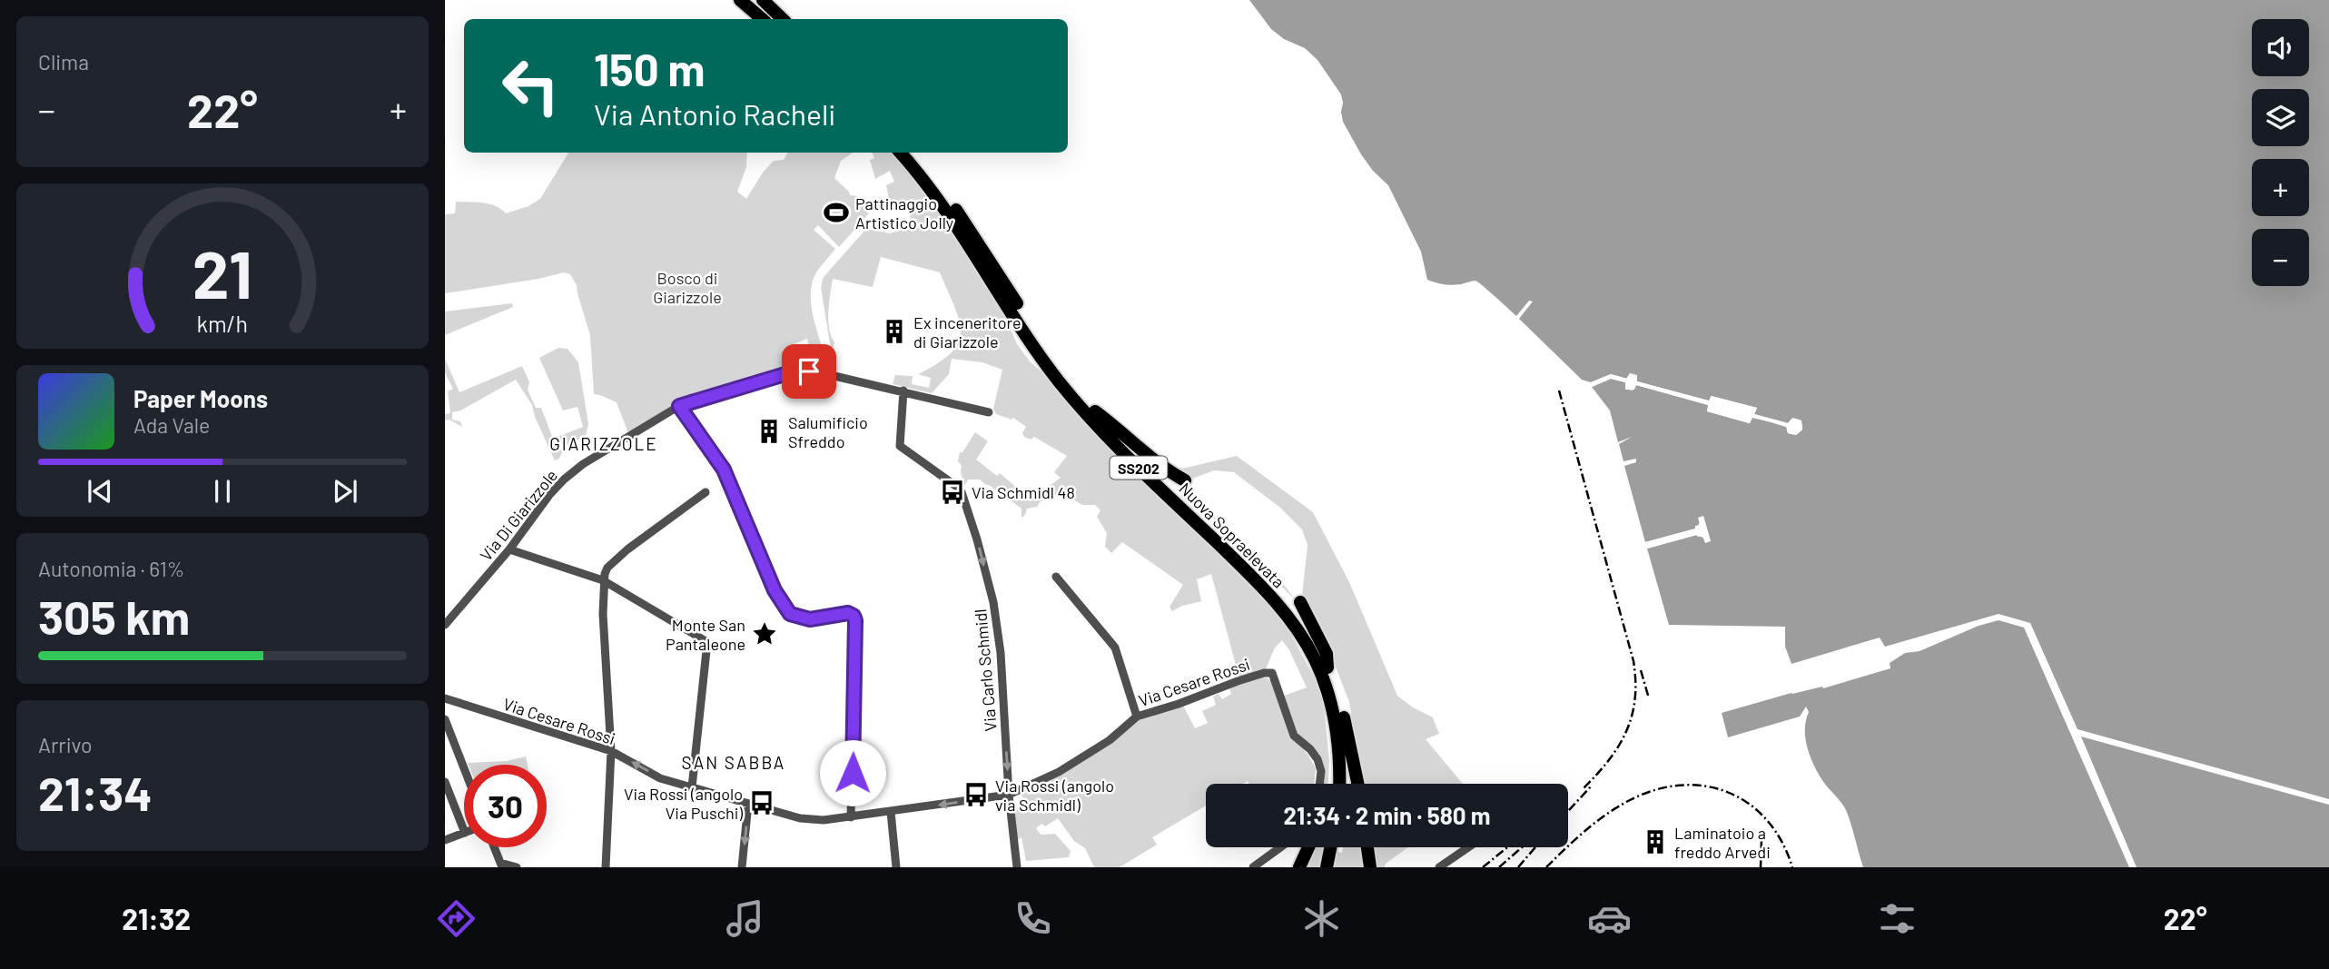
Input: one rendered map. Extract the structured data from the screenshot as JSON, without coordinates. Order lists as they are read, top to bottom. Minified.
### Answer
{"streets":{"highway":["SS202","Nuova Sopraelevata"],"street":["Via Di Giarizzole","Via Carlo Schmidl","Via Cesare Rossi"]},"crossings":[["Via Di Giarizzole","Via Carlo Schmidl"],["Via Carlo Schmidl","Via Cesare Rossi"]],"one_way":["Via Carlo Schmidl"],"districts":["GIARIZZOLE","SAN SABBA"],"parks":["Bosco di Giarizzole"],"places":{"sports":["Pattinaggio Artistico Jolly"],"building":["Ex inceneritore di Giarizzole","Salumificio Sfreddo","Laminatoio a freddo Arvedi"],"bus stop":["Via Schmidl 48","Via Rossi (angolo via Schmidl)","Via Rossi (angolo Via Puschi)"],"place":["Monte San Pantaleone"]},"page":{"tile":["Clima",["Autonomia · 61%","305 km"],["Arrivo","21:34"]],"map_buttons":["+","−"],"turn":["150 m","Via Antonio Racheli"],"heat":["−","22°","+"],"song":["Paper Moons","Ada Vale"],"limit":"30","trip":"21:34 · 2 min · 580 m","tabs":["21:32","22°"],"gauge":["21","km/h"]}}
